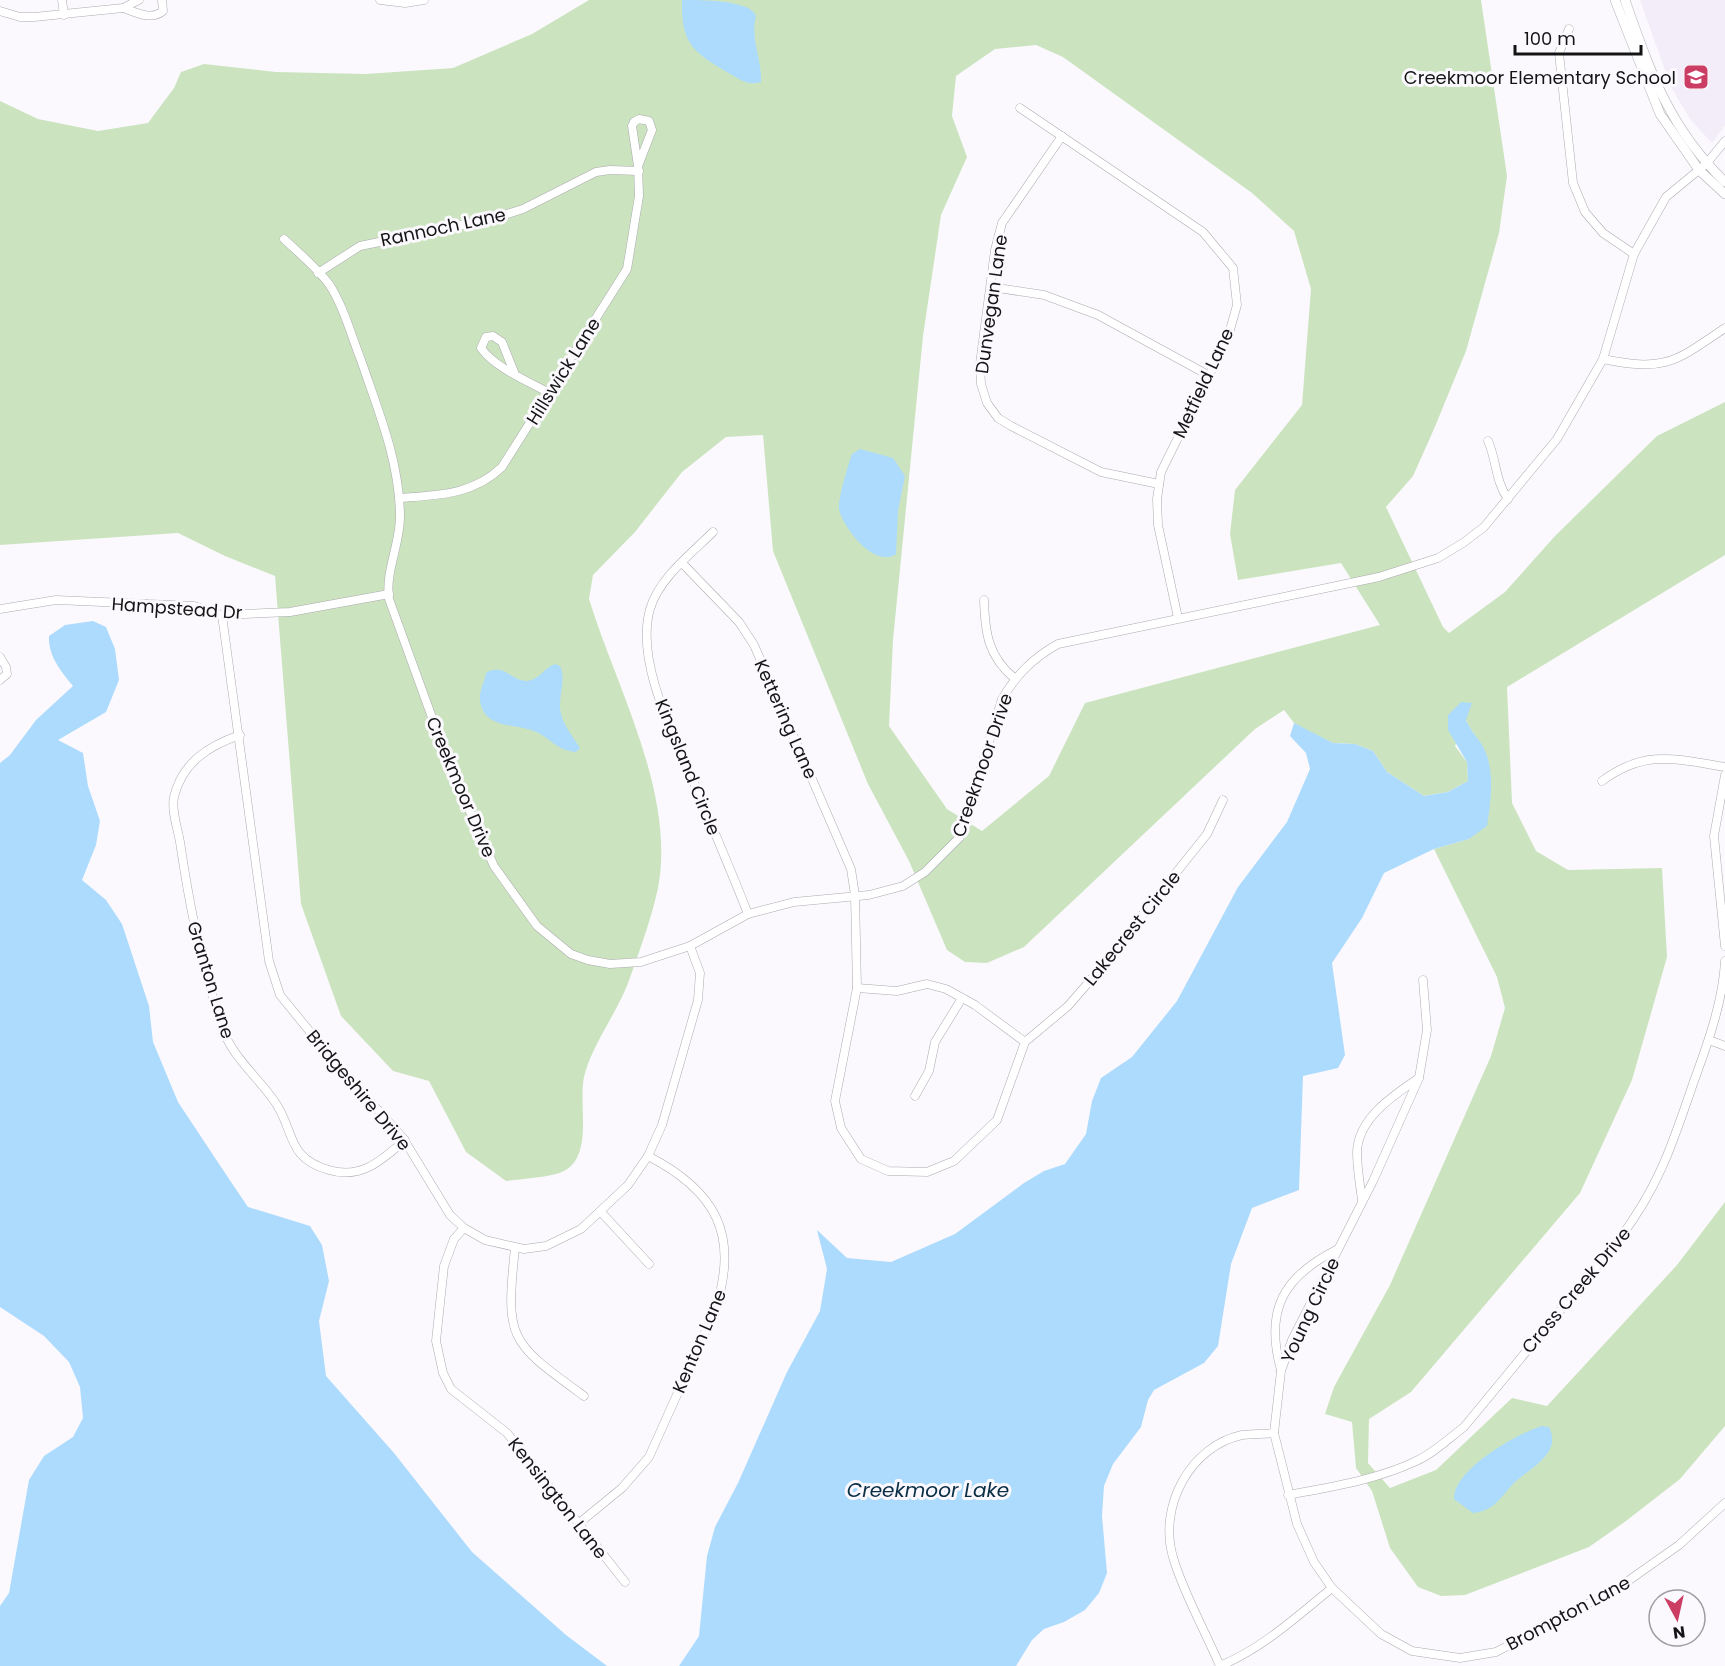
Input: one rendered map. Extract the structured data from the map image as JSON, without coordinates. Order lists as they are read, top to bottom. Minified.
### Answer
{"streets":{"street":["Rannoch Lane","Dunvegan Lane","Hillswick Lane","Metfield Lane","Hampstead Dr","Kettering Lane","Creekmoor Drive","Kingsland Circle","Lakecrest Circle","Granton Lane","Bridgeshire Drive","Cross Creek Drive","Young Circle","Kenton Lane","Kensington Lane","Brompton Lane"]},"crossings":[["Rannoch Lane","Hillswick Lane"],["Rannoch Lane","Creekmoor Drive"],["Dunvegan Lane","Metfield Lane"],["Hillswick Lane","Creekmoor Drive"],["Metfield Lane","Creekmoor Drive"],["Hampstead Dr","Creekmoor Drive"],["Hampstead Dr","Bridgeshire Drive"],["Kettering Lane","Creekmoor Drive"],["Kettering Lane","Kingsland Circle"],["Kettering Lane","Lakecrest Circle"],["Creekmoor Drive","Kingsland Circle"],["Creekmoor Drive","Lakecrest Circle"],["Creekmoor Drive","Bridgeshire Drive"],["Granton Lane","Bridgeshire Drive"],["Bridgeshire Drive","Kenton Lane"],["Bridgeshire Drive","Kensington Lane"],["Cross Creek Drive","Young Circle"],["Cross Creek Drive","Brompton Lane"],["Young Circle","Brompton Lane"],["Kenton Lane","Kensington Lane"]],"water":["Creekmoor Lake"],"places":{"school or university":["Creekmoor Elementary School"]},"scale_bar":"100 m","north":"bottom"}
